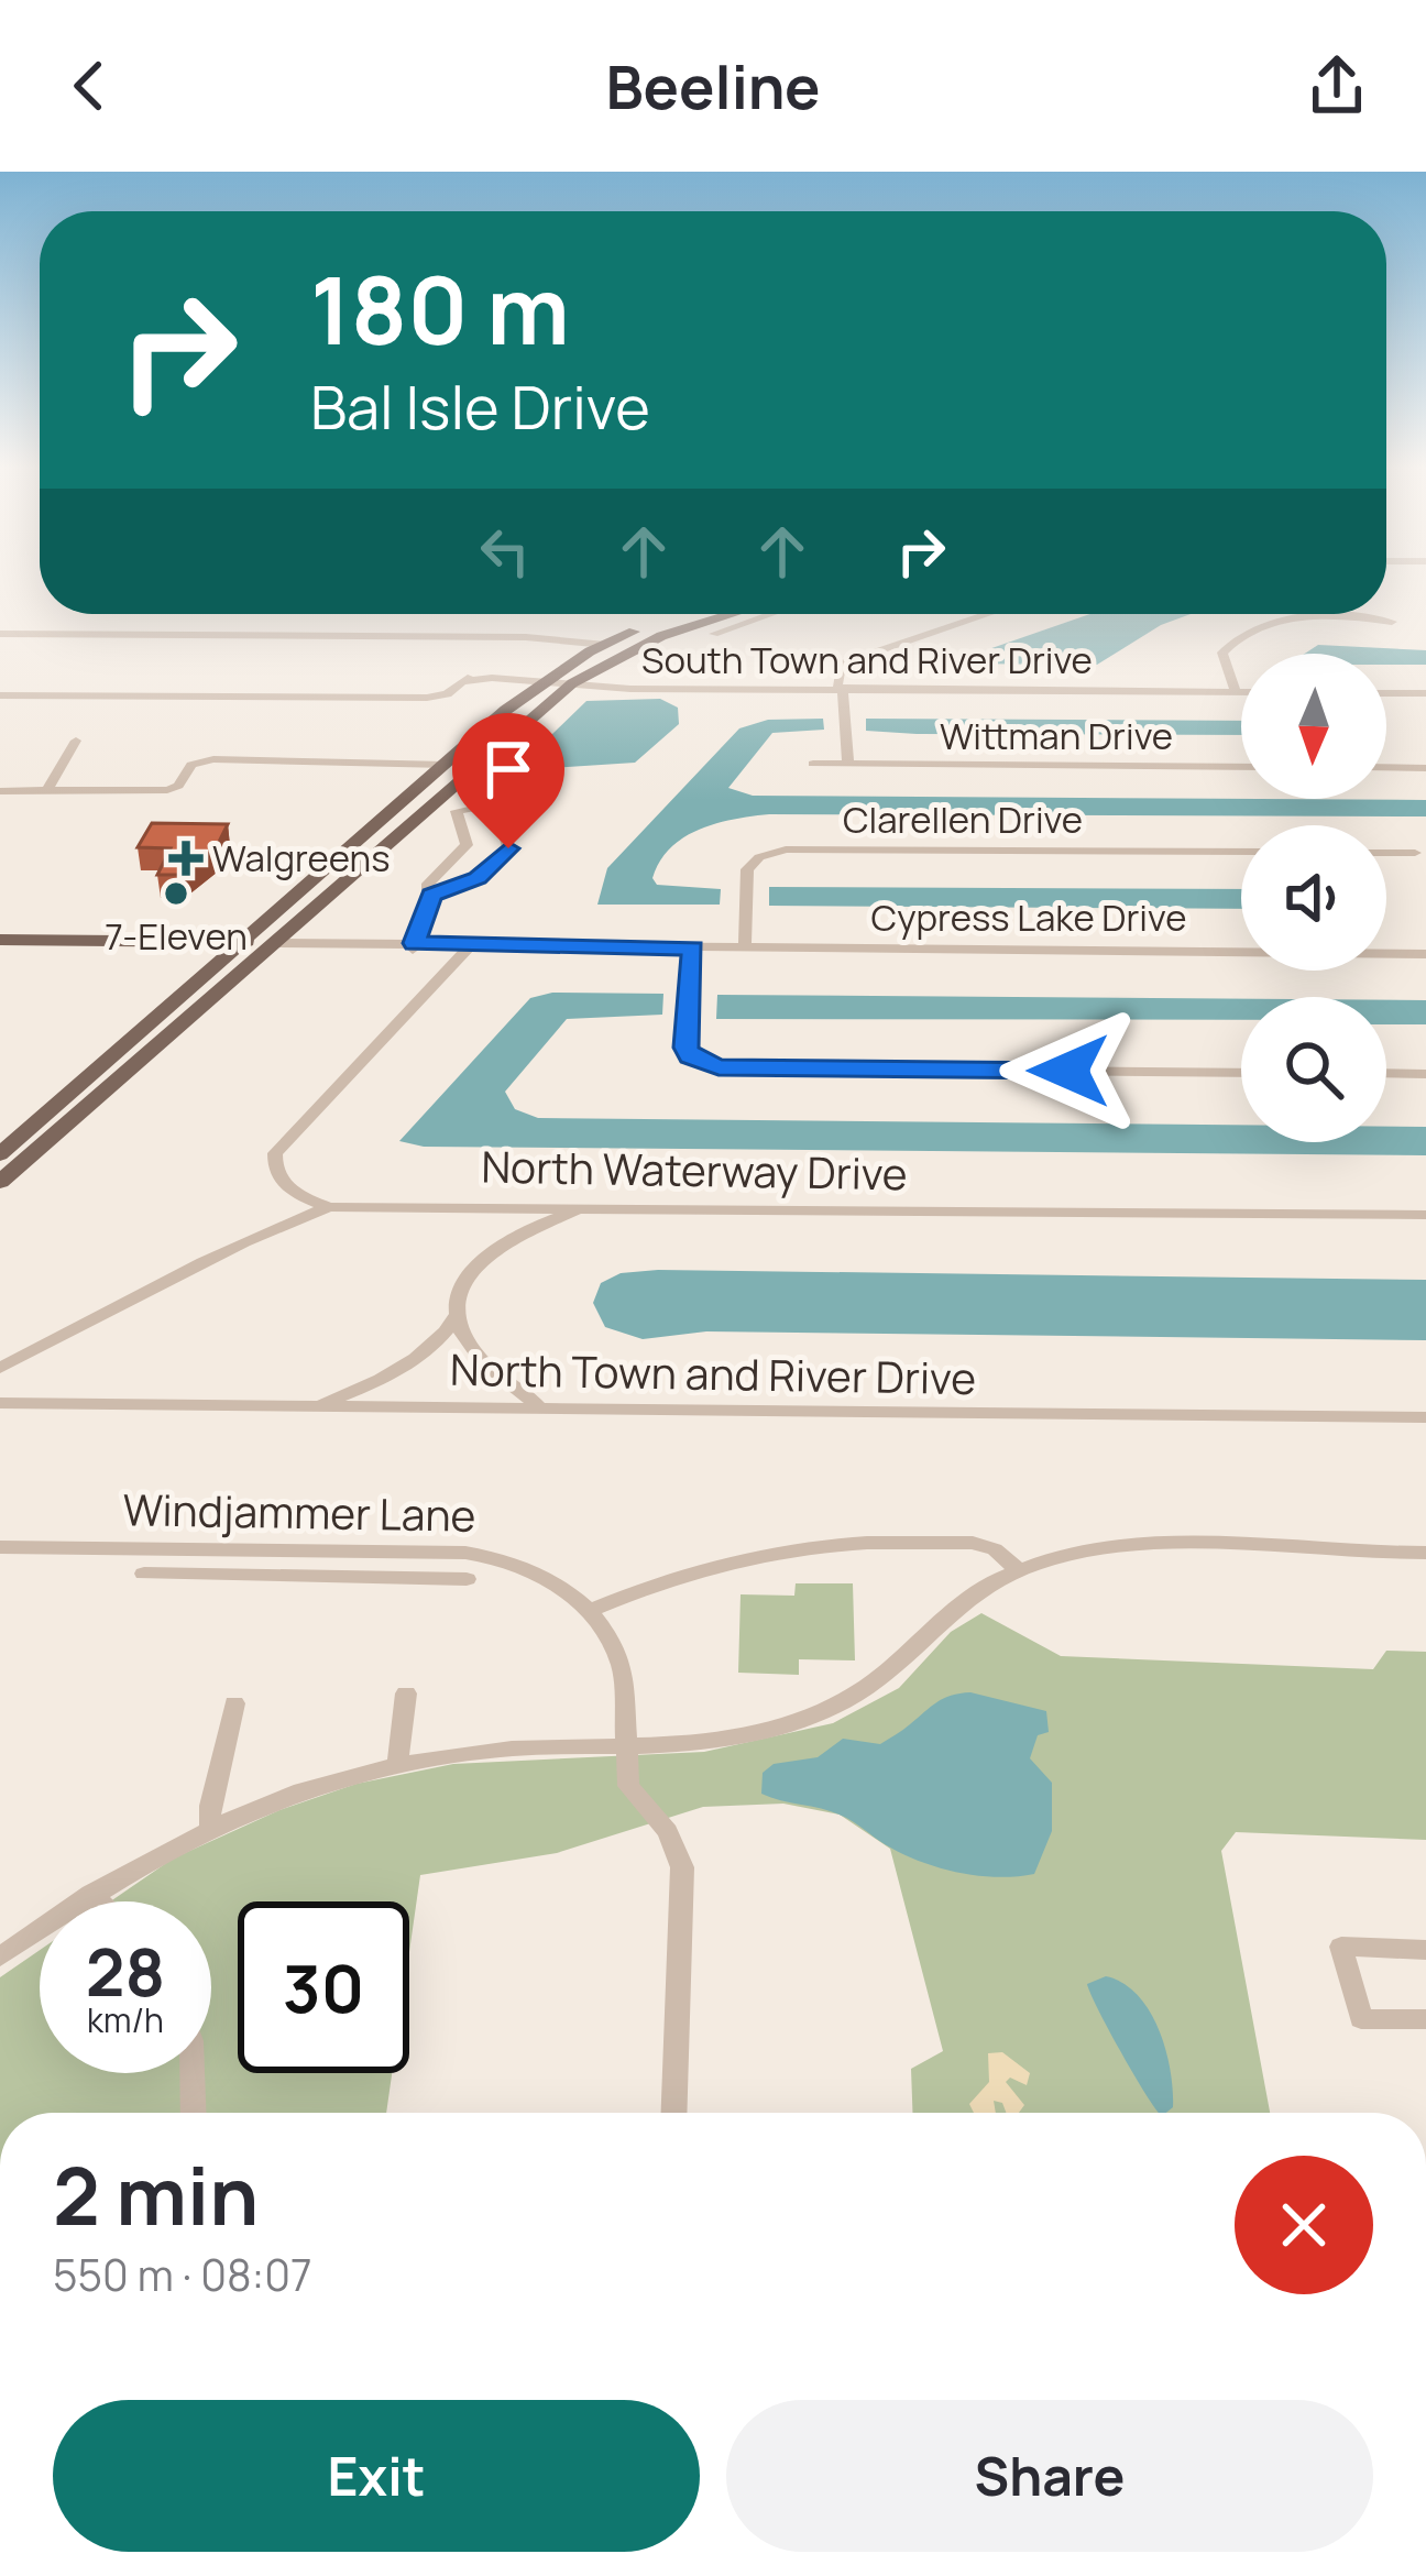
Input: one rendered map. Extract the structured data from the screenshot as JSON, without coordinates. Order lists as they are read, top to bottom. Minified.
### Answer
{"streets":{"main road":["Cypress Lake Drive"],"street":["South Town and River Drive","Wittman Drive","Clarellen Drive","North Waterway Drive","North Town and River Drive","Windjammer Lane"]},"crossings":[["Clarellen Drive","Cypress Lake Drive"]],"places":{"health":["Walgreens"],"other":["7-Eleven"]},"north":"bottom","page":{"header":"Beeline","turn":["180 m","Bal Isle Drive"],"speed":"28 km/h","limit":"30","heading":["2 min","550 m · 08:07"],"buttons":["Exit","Share"]}}
